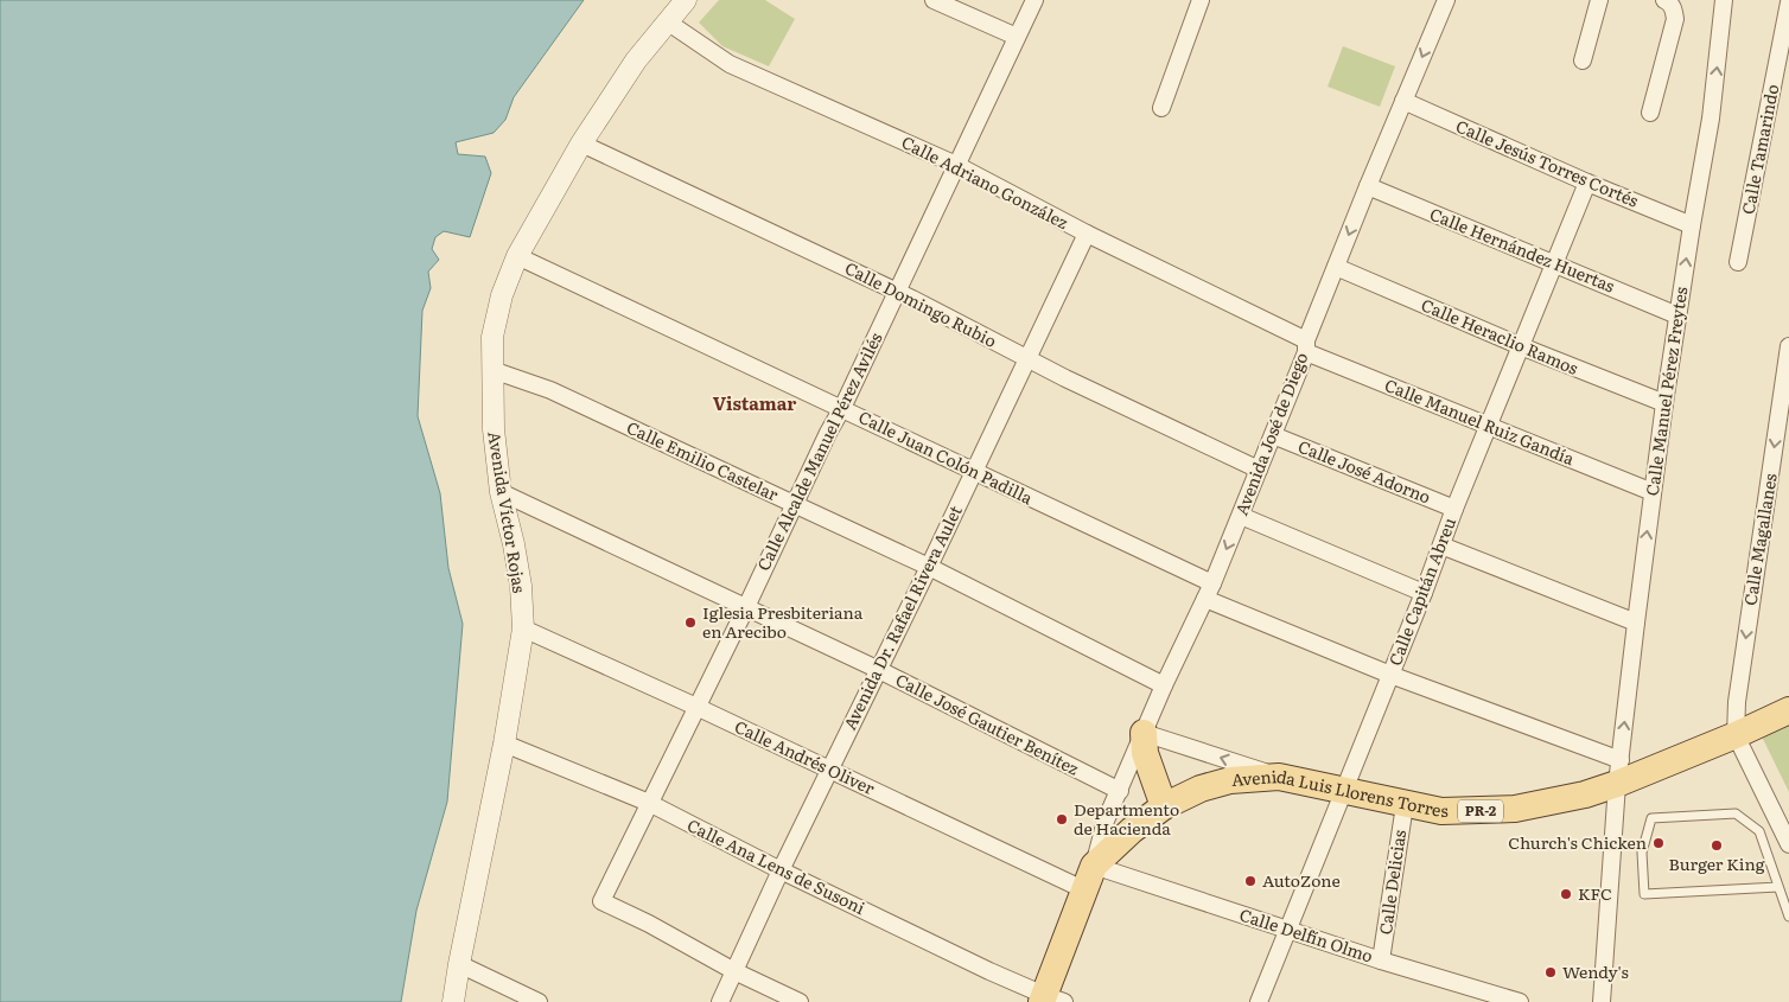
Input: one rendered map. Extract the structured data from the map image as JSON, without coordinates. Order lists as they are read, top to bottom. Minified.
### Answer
{"streets":{"main road":["Avenida José de Diego","Avenida Luis Llorens Torres","PR-2"],"street":["Calle Tamarindo","Calle Jesús Torres Cortés","Calle Adriano González","Calle Hernández Huertas","Calle Domingo Rubio","Calle Heraclio Ramos","Calle Manuel Pérez Freytes","Calle Manuel Ruiz Gandía","Calle Alcalde Manuel Pérez Avilés","Calle Juan Colón Padilla","Calle Emilio Castelar","Calle José Adorno","Avenida Víctor Rojas","Calle Magallanes","Calle Capitán Abreu","Avenida Dr. Rafael Rivera Aulet","Calle José Gautier Benítez","Calle Andrés Oliver","Calle Ana Lens de Susoni","Calle Delicias","Calle Delfín Olmo"]},"crossings":[["Calle Jesús Torres Cortés","Calle Manuel Pérez Freytes"],["Calle Jesús Torres Cortés","Avenida José de Diego"],["Calle Jesús Torres Cortés","Calle Capitán Abreu"],["Calle Adriano González","Calle Manuel Ruiz Gandía"],["Calle Adriano González","Avenida José de Diego"],["Calle Adriano González","Calle Alcalde Manuel Pérez Avilés"],["Calle Adriano González","Avenida Víctor Rojas"],["Calle Adriano González","Avenida Dr. Rafael Rivera Aulet"],["Calle Hernández Huertas","Calle Manuel Pérez Freytes"],["Calle Hernández Huertas","Avenida José de Diego"],["Calle Hernández Huertas","Calle Capitán Abreu"],["Calle Domingo Rubio","Avenida José de Diego"],["Calle Domingo Rubio","Calle Alcalde Manuel Pérez Avilés"],["Calle Domingo Rubio","Avenida Víctor Rojas"],["Calle Domingo Rubio","Avenida Dr. Rafael Rivera Aulet"],["Calle Heraclio Ramos","Calle Manuel Pérez Freytes"],["Calle Heraclio Ramos","Avenida José de Diego"],["Calle Heraclio Ramos","Calle Capitán Abreu"],["Calle Manuel Pérez Freytes","Calle Manuel Ruiz Gandía"],["Calle Manuel Pérez Freytes","Avenida Luis Llorens Torres"],["Calle Manuel Ruiz Gandía","Avenida José de Diego"],["Calle Manuel Ruiz Gandía","Calle Capitán Abreu"],["Avenida José de Diego","Calle Juan Colón Padilla"],["Avenida José de Diego","Calle Emilio Castelar"],["Avenida José de Diego","Calle José Adorno"],["Avenida José de Diego","Calle José Gautier Benítez"],["Avenida José de Diego","Calle Andrés Oliver"],["Avenida José de Diego","Avenida Luis Llorens Torres"],["Avenida José de Diego","Calle Ana Lens de Susoni"],["Avenida José de Diego","Calle Delfín Olmo"],["Calle Alcalde Manuel Pérez Avilés","Calle Juan Colón Padilla"],["Calle Alcalde Manuel Pérez Avilés","Calle Emilio Castelar"],["Calle Alcalde Manuel Pérez Avilés","Avenida Dr. Rafael Rivera Aulet"],["Calle Alcalde Manuel Pérez Avilés","Calle José Gautier Benítez"],["Calle Alcalde Manuel Pérez Avilés","Calle Andrés Oliver"],["Calle Alcalde Manuel Pérez Avilés","Calle Ana Lens de Susoni"],["Calle Juan Colón Padilla","Avenida Víctor Rojas"],["Calle Juan Colón Padilla","Avenida Dr. Rafael Rivera Aulet"],["Calle Emilio Castelar","Avenida Víctor Rojas"],["Calle Emilio Castelar","Avenida Dr. Rafael Rivera Aulet"],["Calle José Adorno","Calle Capitán Abreu"],["Avenida Víctor Rojas","Calle José Gautier Benítez"],["Avenida Víctor Rojas","Calle Andrés Oliver"],["Avenida Víctor Rojas","Calle Ana Lens de Susoni"],["Calle Magallanes","Avenida Luis Llorens Torres"],["Calle Capitán Abreu","Avenida Luis Llorens Torres"],["Calle Capitán Abreu","Calle Delfín Olmo"],["Avenida Dr. Rafael Rivera Aulet","Calle José Gautier Benítez"],["Avenida Dr. Rafael Rivera Aulet","Calle Andrés Oliver"],["Avenida Dr. Rafael Rivera Aulet","Calle Ana Lens de Susoni"],["Avenida Luis Llorens Torres","Calle Delicias"],["Calle Delicias","Calle Delfín Olmo"]],"one_way":["Calle Magallanes"],"districts":["Vistamar"],"places":["Iglesia Presbiteriana en Arecibo","Departmento de Hacienda","Church's Chicken","Burger King","AutoZone","KFC","Wendy's"]}
